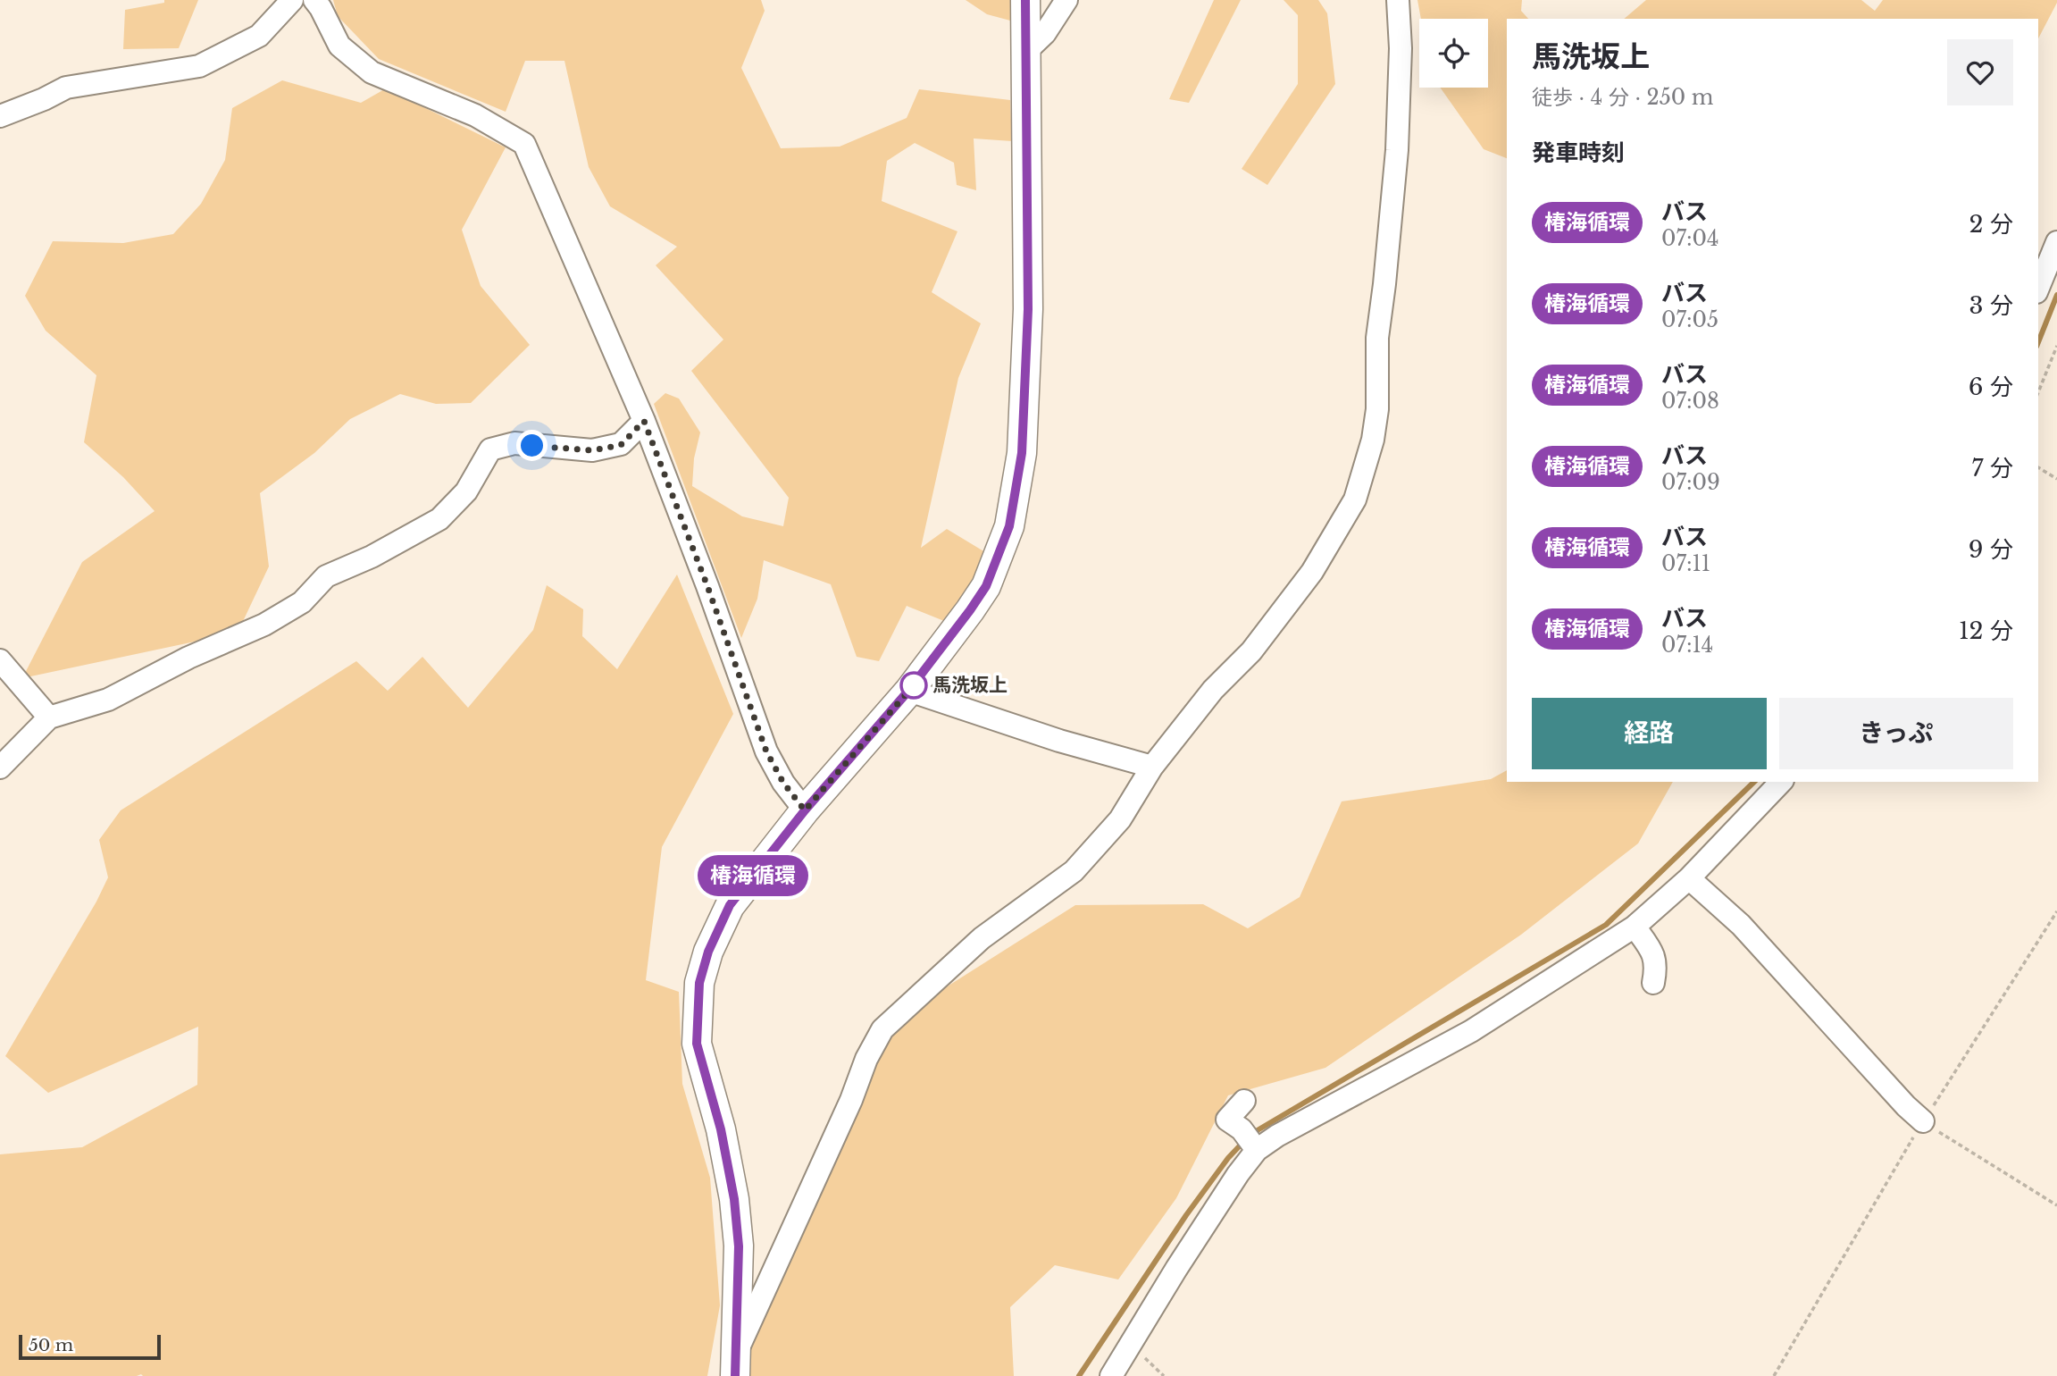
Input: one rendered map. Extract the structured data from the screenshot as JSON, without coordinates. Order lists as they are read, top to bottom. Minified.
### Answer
{"places":["馬洗坂上"],"lines":["bus line 椿海循環"],"scale_bar":"50 m","page":{"on_map":"椿海循環","heading":[["馬洗坂上","徒歩 · 4 分 · 250 m"],"発車時刻"],"list":[{"mark":"椿海循環","name":"バス","note":"07:04","value":"2 分"},{"mark":"椿海循環","name":"バス","note":"07:05","value":"3 分"},{"mark":"椿海循環","name":"バス","note":"07:08","value":"6 分"},{"mark":"椿海循環","name":"バス","note":"07:09","value":"7 分"},{"mark":"椿海循環","name":"バス","note":"07:11","value":"9 分"},{"mark":"椿海循環","name":"バス","note":"07:14","value":"12 分"}],"buttons":["経路","きっぷ"],"scale":"50 m"}}
